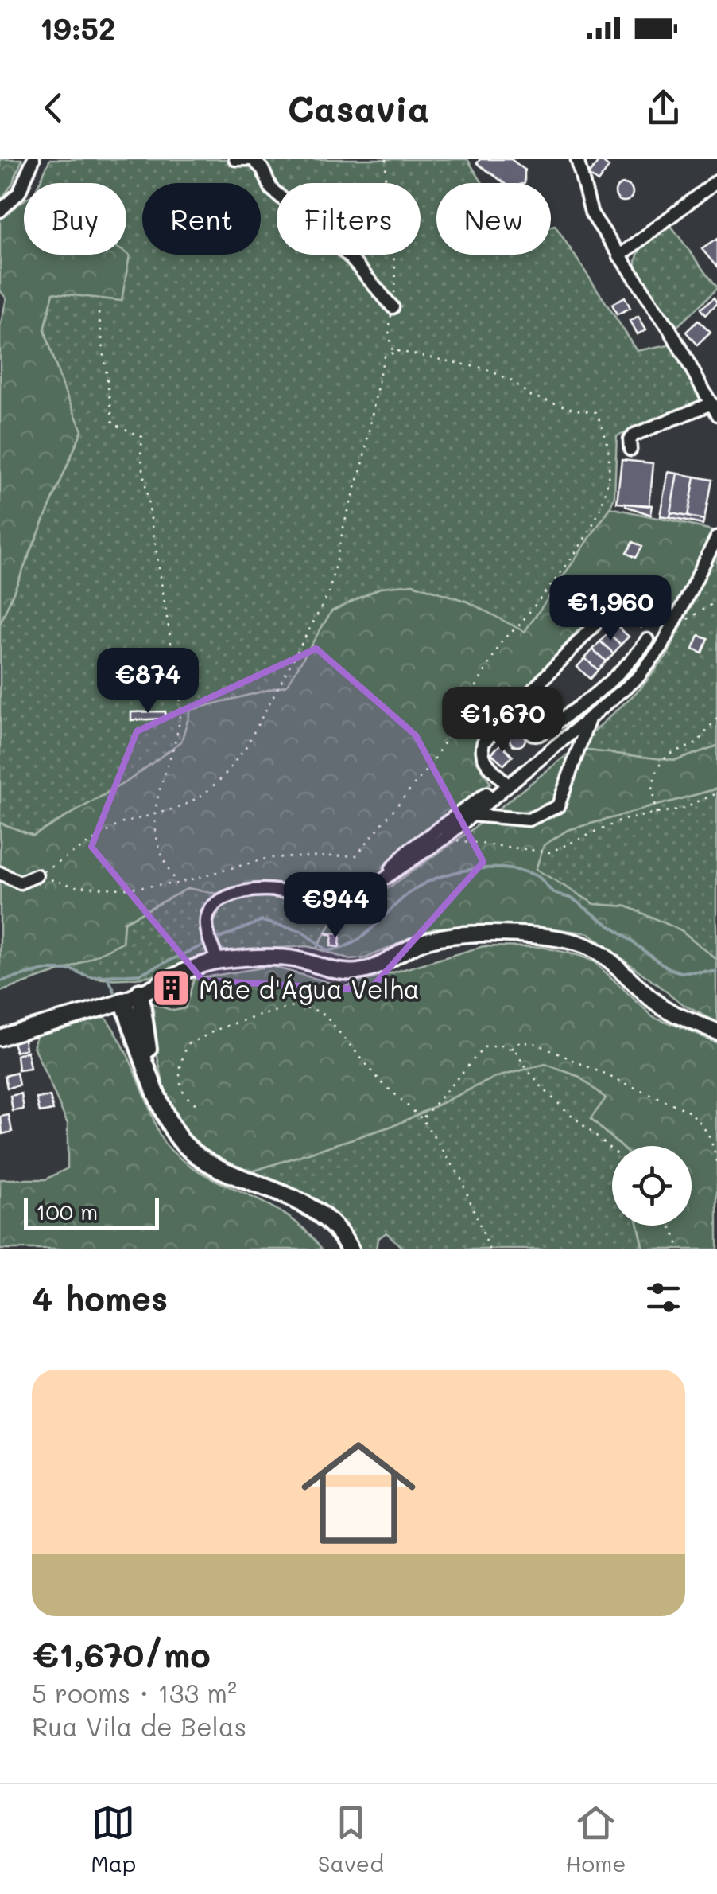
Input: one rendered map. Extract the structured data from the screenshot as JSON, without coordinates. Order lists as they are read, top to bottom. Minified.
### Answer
{"places":{"building":["Mãe d'Água Velha"]},"scale_bar":"100 m","page":{"status":"19:52","header":"Casavia","chip":["Buy","Rent","Filters","New"],"price":["€1,960","€874","€1,670","€944"],"scale":"100 m","heading":"4 homes","list":[{"name":"€1,670/mo","note":"5 rooms · 133 m² · Rua Vila de Belas"}],"tabs":["Map","Saved","Home"]}}
